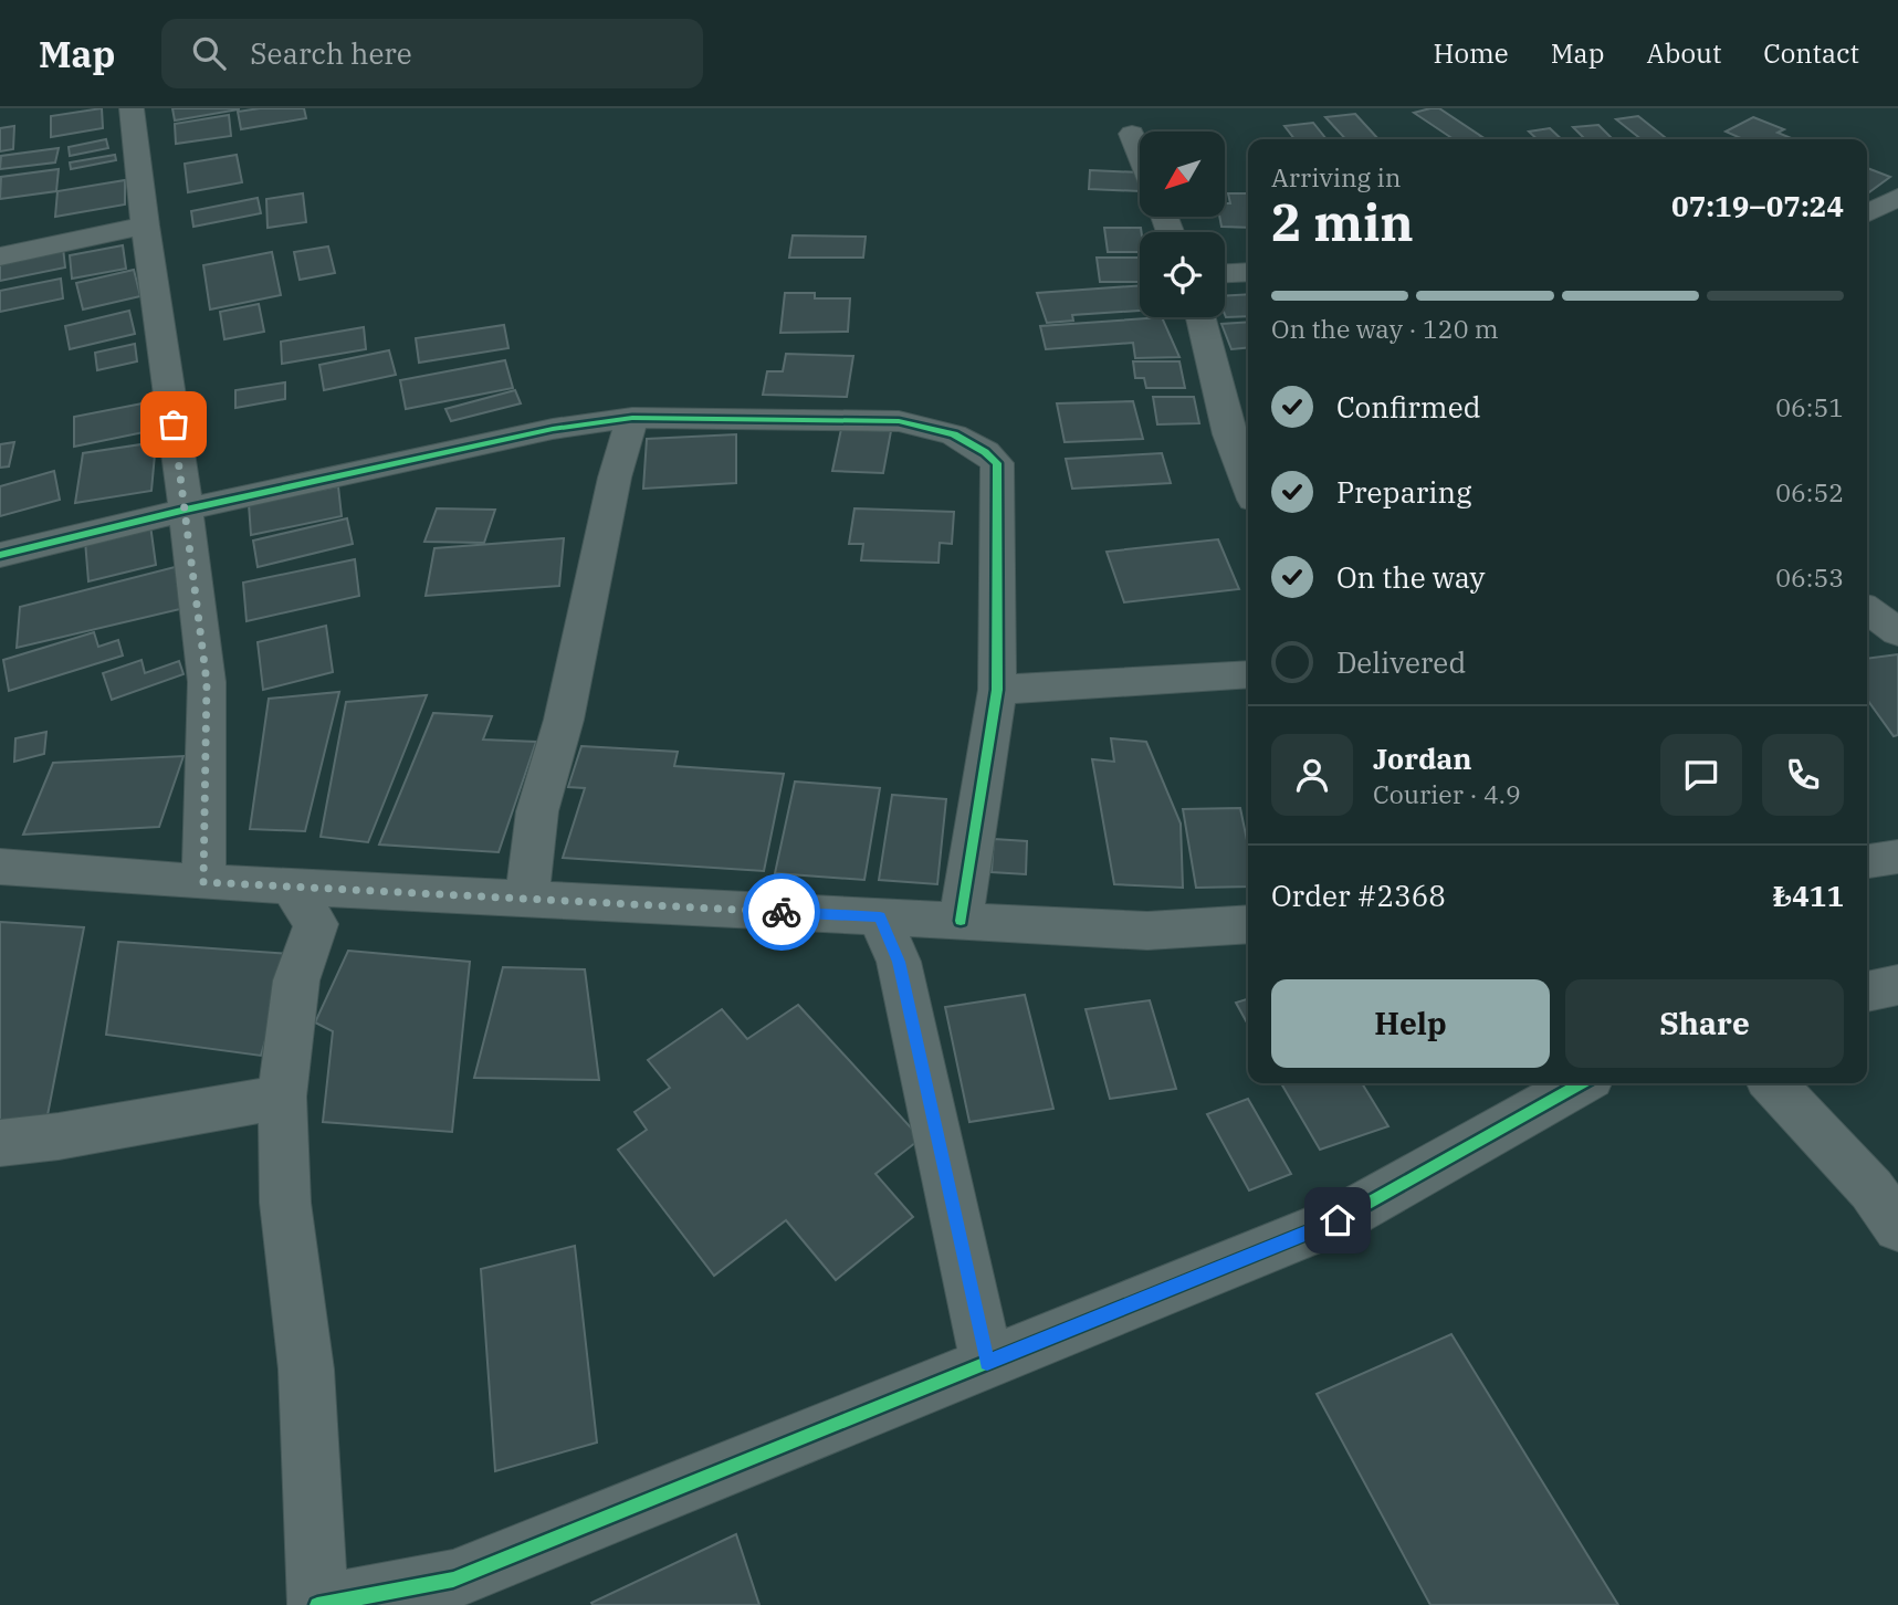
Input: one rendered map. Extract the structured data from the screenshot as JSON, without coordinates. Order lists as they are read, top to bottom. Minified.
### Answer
{"north":"bottom left","page":{"header":"Map","search":"Search here","nav":["Home","Map","About","Contact"],"heading":["2 min","Arriving in","07:19–07:24"],"panel":["Jordan","Courier · 4.9","Order #2368","₺411"],"bar":"On the way · 120 m","list":[["Confirmed","06:51"],["Preparing","06:52"],["On the way","06:53"],"Delivered"],"buttons":["Help","Share"]}}
